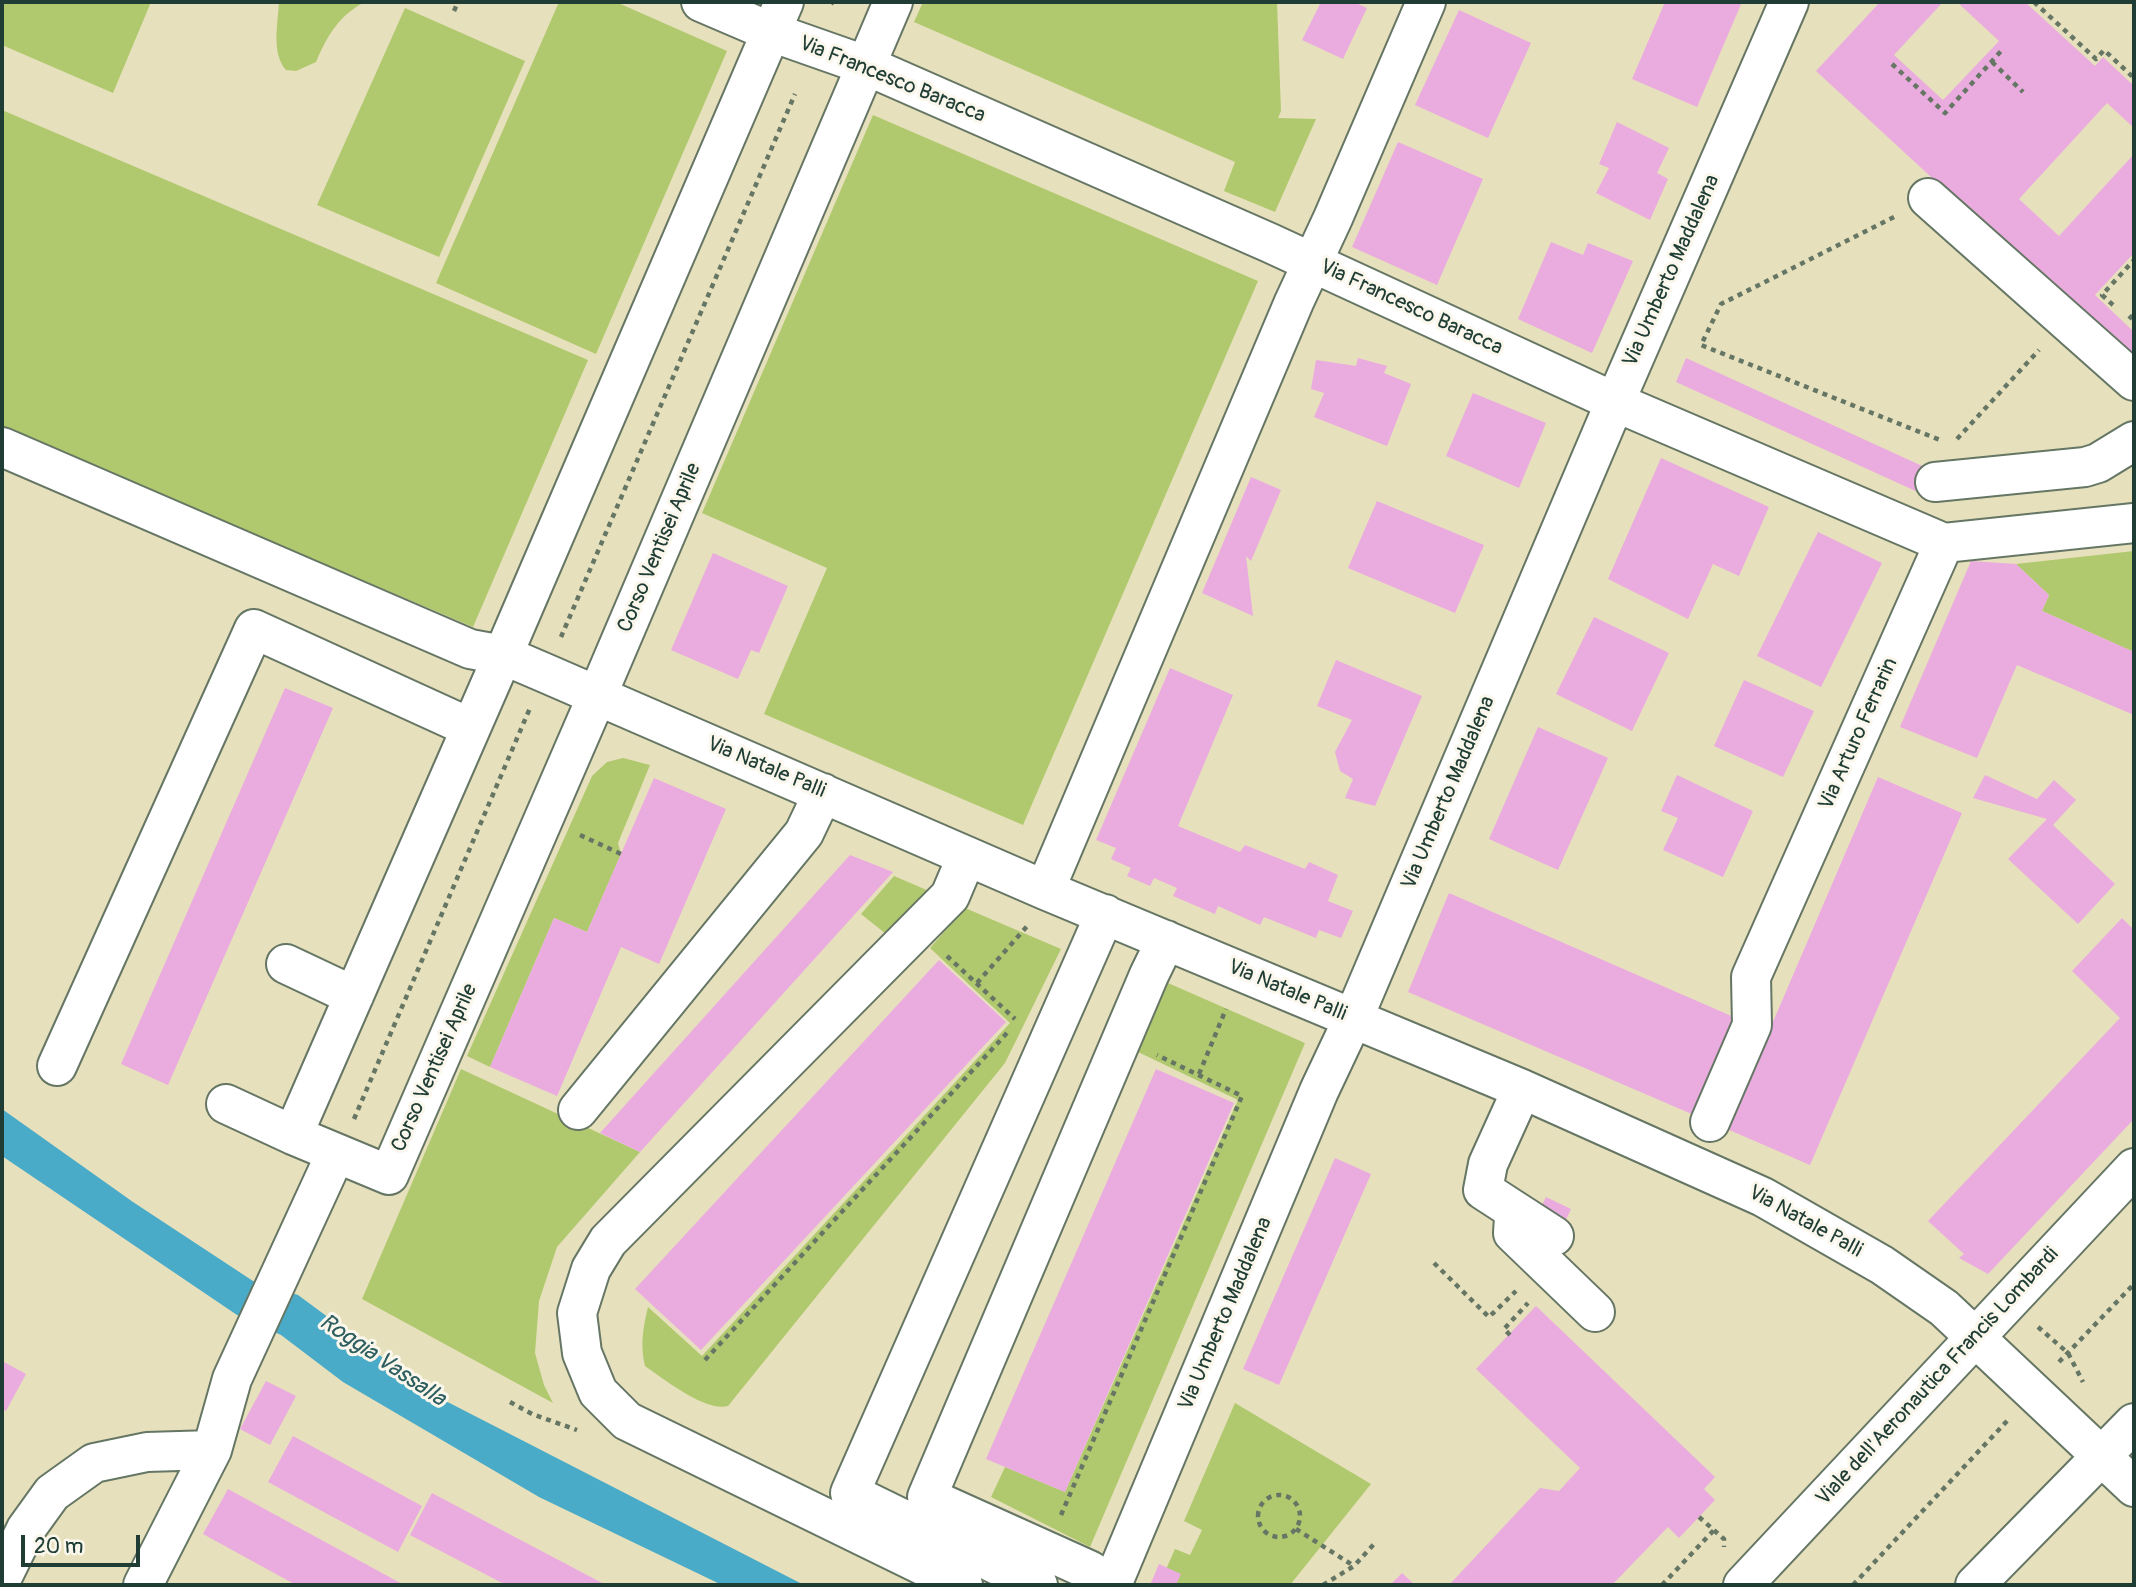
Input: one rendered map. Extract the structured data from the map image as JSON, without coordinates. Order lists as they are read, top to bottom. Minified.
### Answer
{"streets":{"street":["Via Francesco Baracca","Via Umberto Maddalena","Corso Ventisei Aprile","Via Arturo Ferrarin","Via Natale Palli","Viale dell'Aeronautica Francis Lombardi"]},"crossings":[["Via Francesco Baracca","Via Umberto Maddalena"],["Via Francesco Baracca","Corso Ventisei Aprile"],["Via Francesco Baracca","Via Arturo Ferrarin"],["Via Umberto Maddalena","Via Natale Palli"],["Corso Ventisei Aprile","Via Natale Palli"],["Via Natale Palli","Viale dell'Aeronautica Francis Lombardi"]],"water":["Roggia Vassalla"],"scale_bar":"20 m"}
